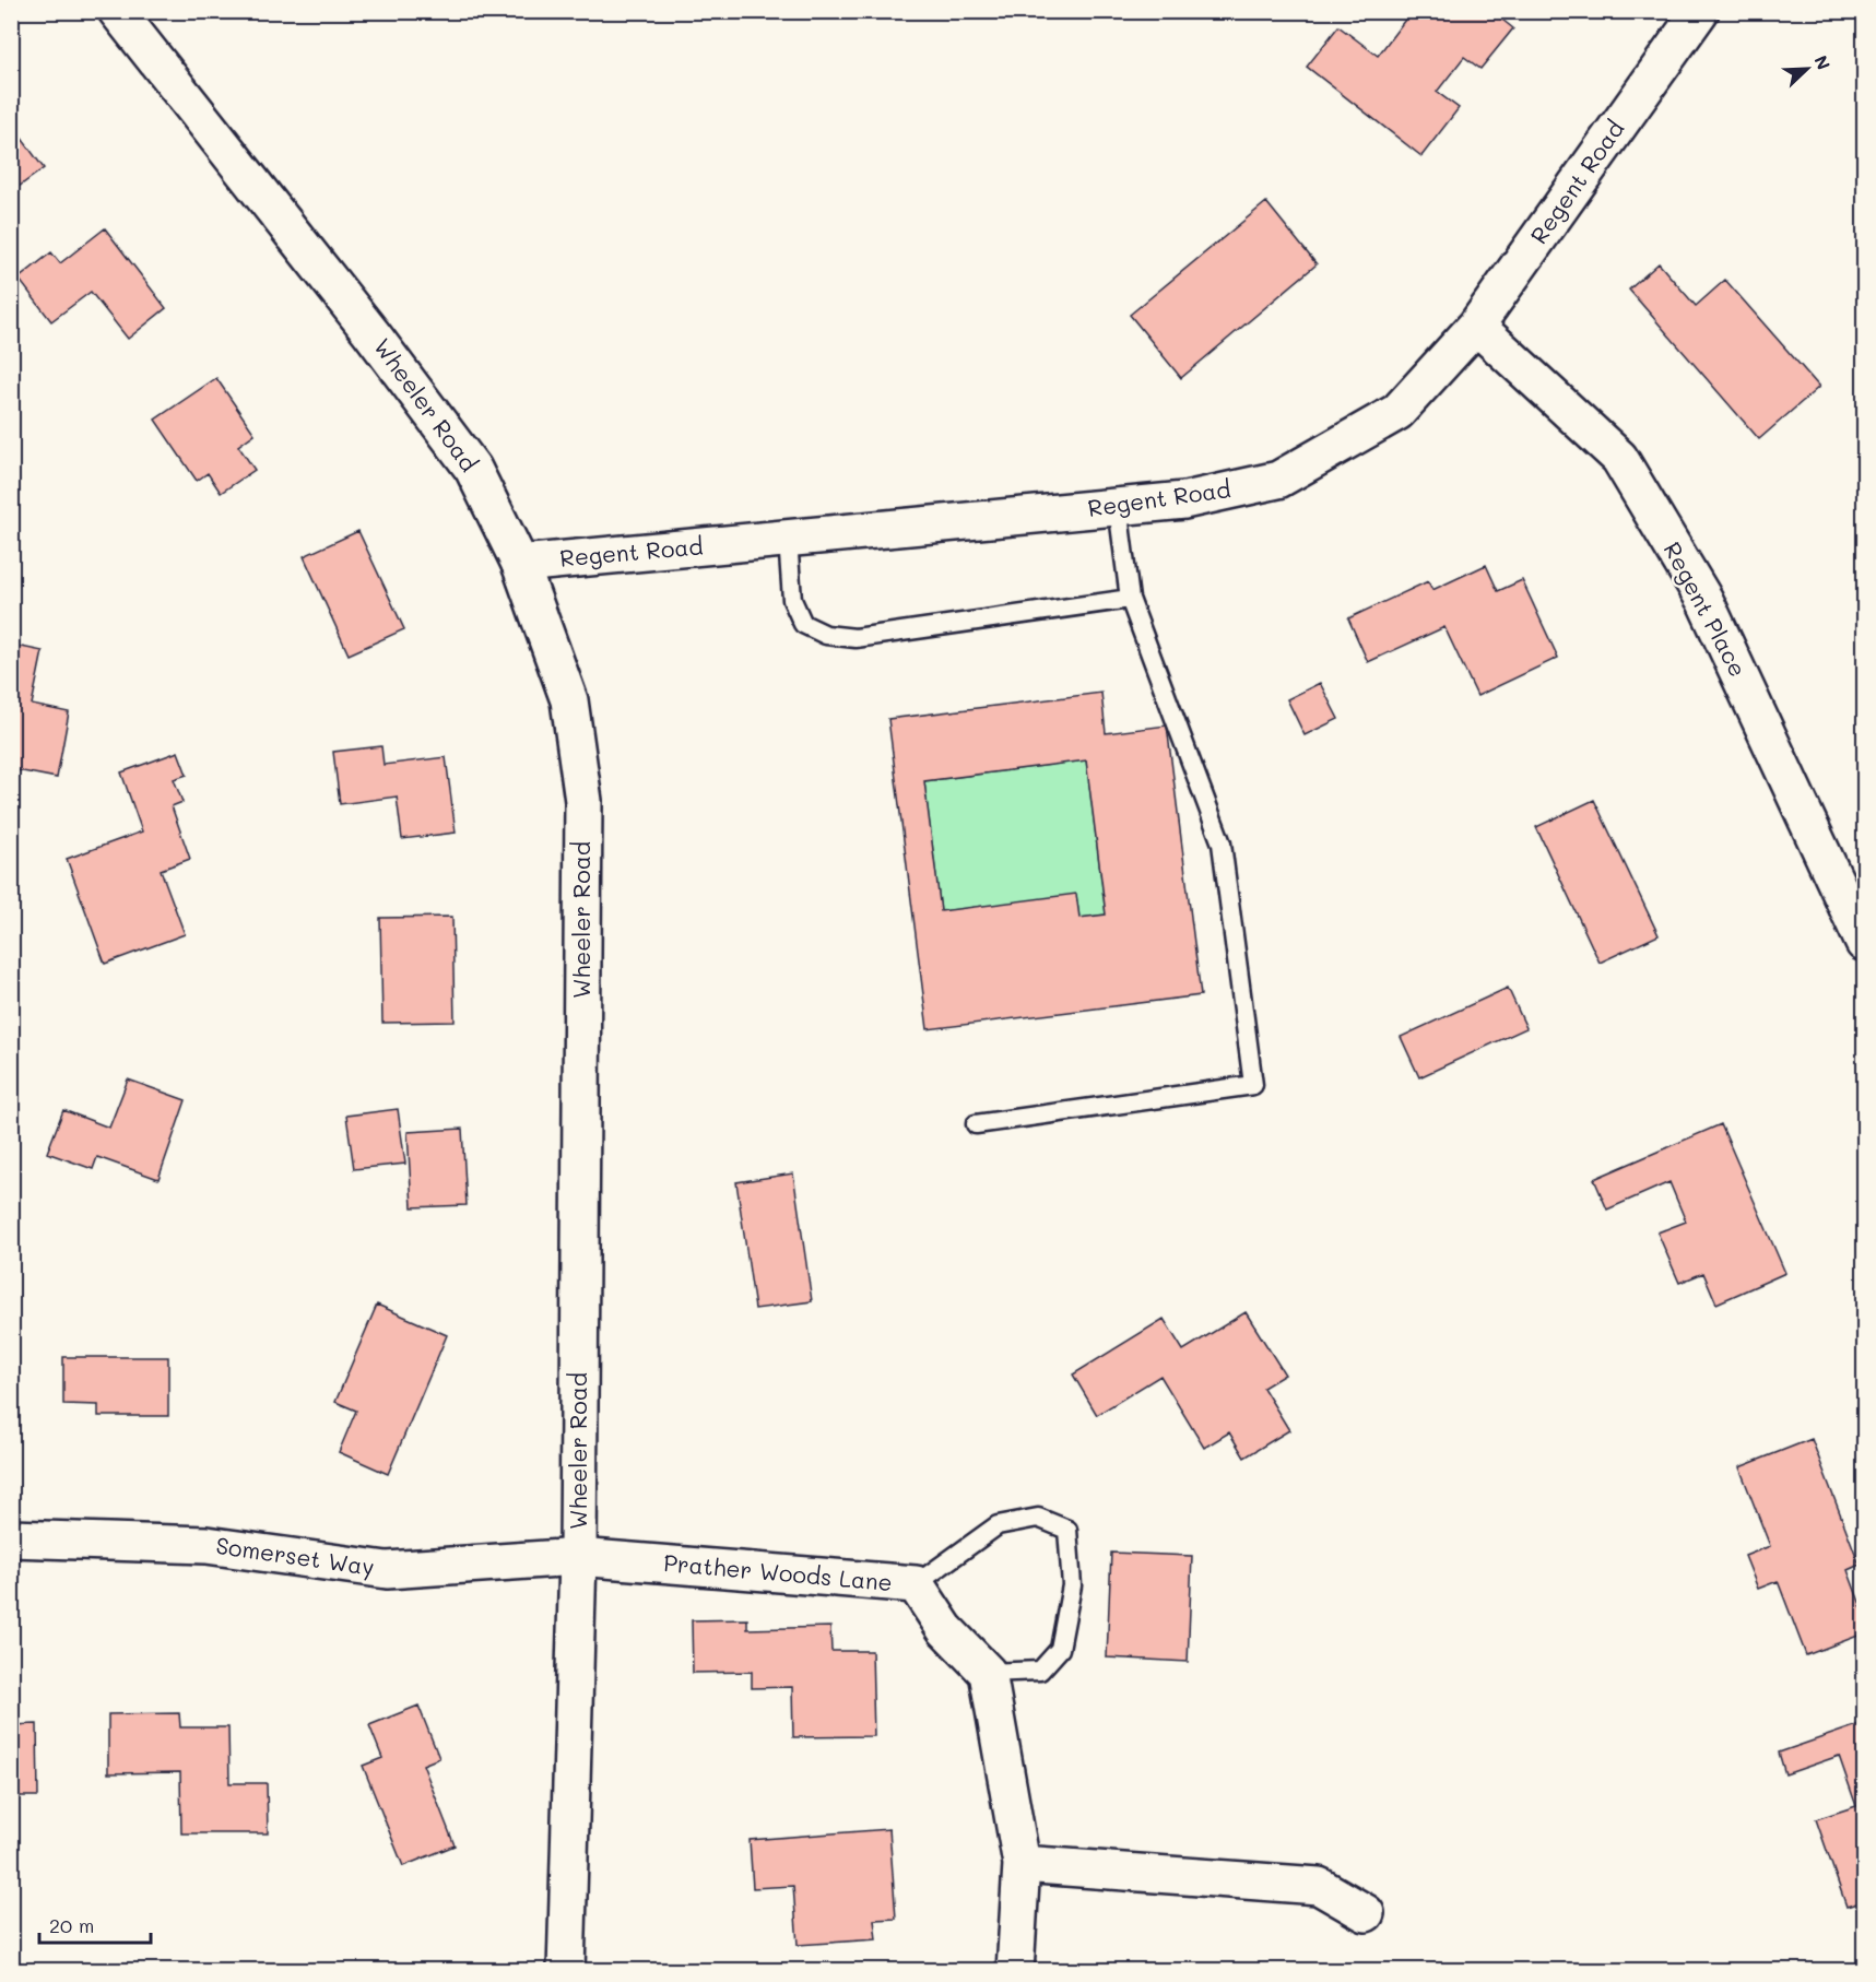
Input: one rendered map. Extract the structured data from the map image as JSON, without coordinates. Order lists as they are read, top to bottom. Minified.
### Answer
{"streets":{"street":["Regent Road","Wheeler Road","Regent Place","Somerset Way","Prather Woods Lane"]},"crossings":[["Regent Road","Wheeler Road"],["Regent Road","Regent Place"],["Wheeler Road","Somerset Way"],["Wheeler Road","Prather Woods Lane"],["Somerset Way","Prather Woods Lane"]],"scale_bar":"20 m","north":"top right"}
